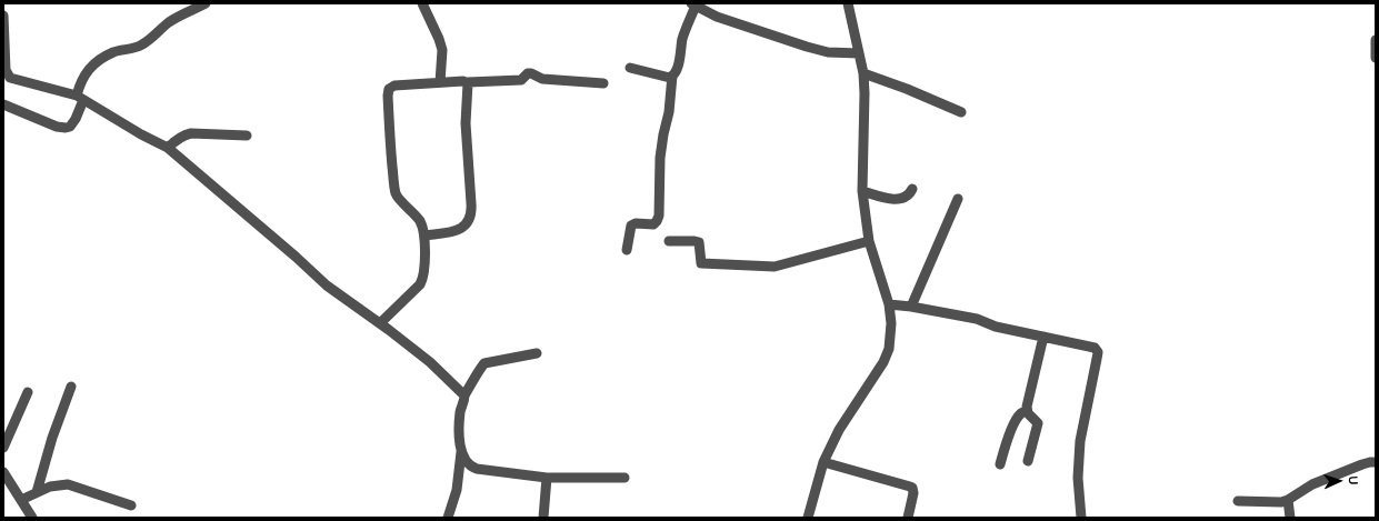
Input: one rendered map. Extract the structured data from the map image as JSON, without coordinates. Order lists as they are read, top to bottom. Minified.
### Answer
{"north":"right"}
